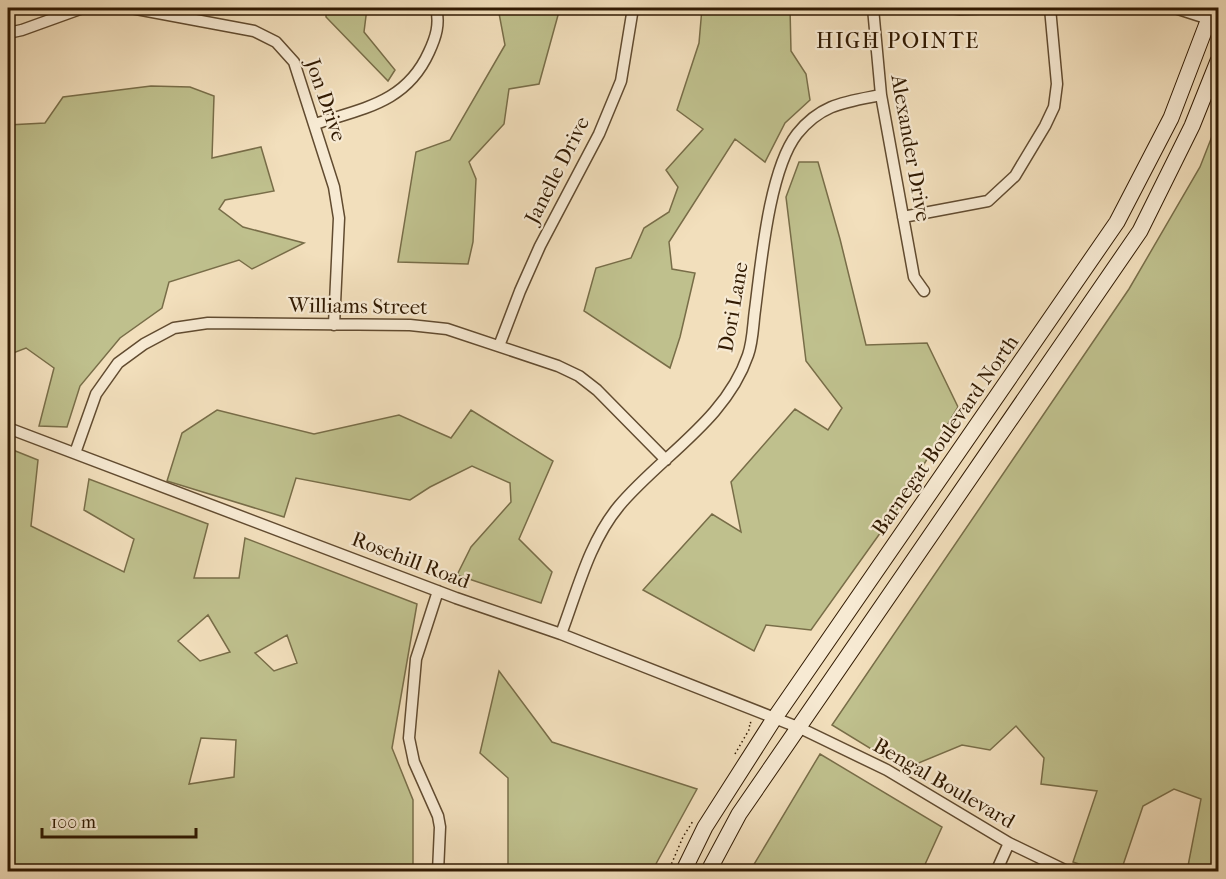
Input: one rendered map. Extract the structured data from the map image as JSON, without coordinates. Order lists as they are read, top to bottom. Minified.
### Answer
{"streets":{"street":["Jon Drive","Alexander Drive","Janelle Drive","Williams Street","Dori Lane","Barnegat Boulevard North","Rosehill Road","Bengal Boulevard"]},"crossings":[["Jon Drive","Williams Street"],["Alexander Drive","Dori Lane"],["Janelle Drive","Williams Street"],["Williams Street","Dori Lane"],["Williams Street","Rosehill Road"],["Dori Lane","Rosehill Road"],["Barnegat Boulevard North","Rosehill Road"],["Rosehill Road","Bengal Boulevard"]],"districts":["HIGH POINTE"],"scale_bar":"100 m"}
